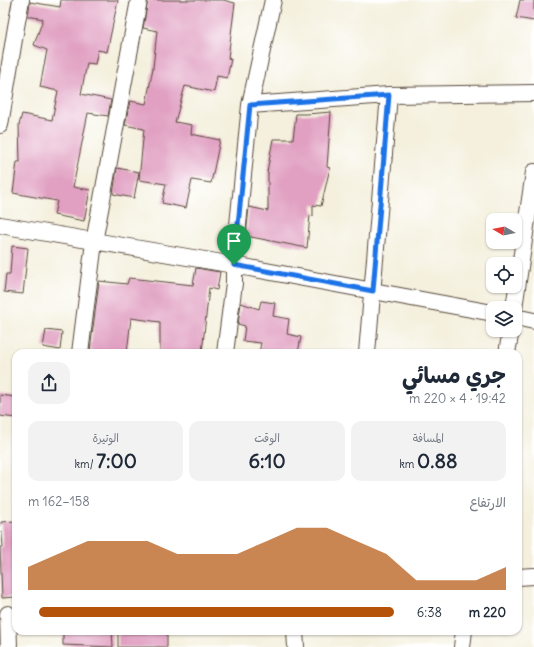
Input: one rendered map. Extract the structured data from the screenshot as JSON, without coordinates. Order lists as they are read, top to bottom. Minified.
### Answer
{"north":"left","page":{"heading":["جري مسائي","19:42 · 4 × 220 m"],"stats":[["المسافة","0.88 km"],["الوقت","6:10"],["الوتيرة","7:00 /km"]],"chart":["الارتفاع","158–162 m"],"list":[{"name":"220 m","note":"6:38"}]}}
